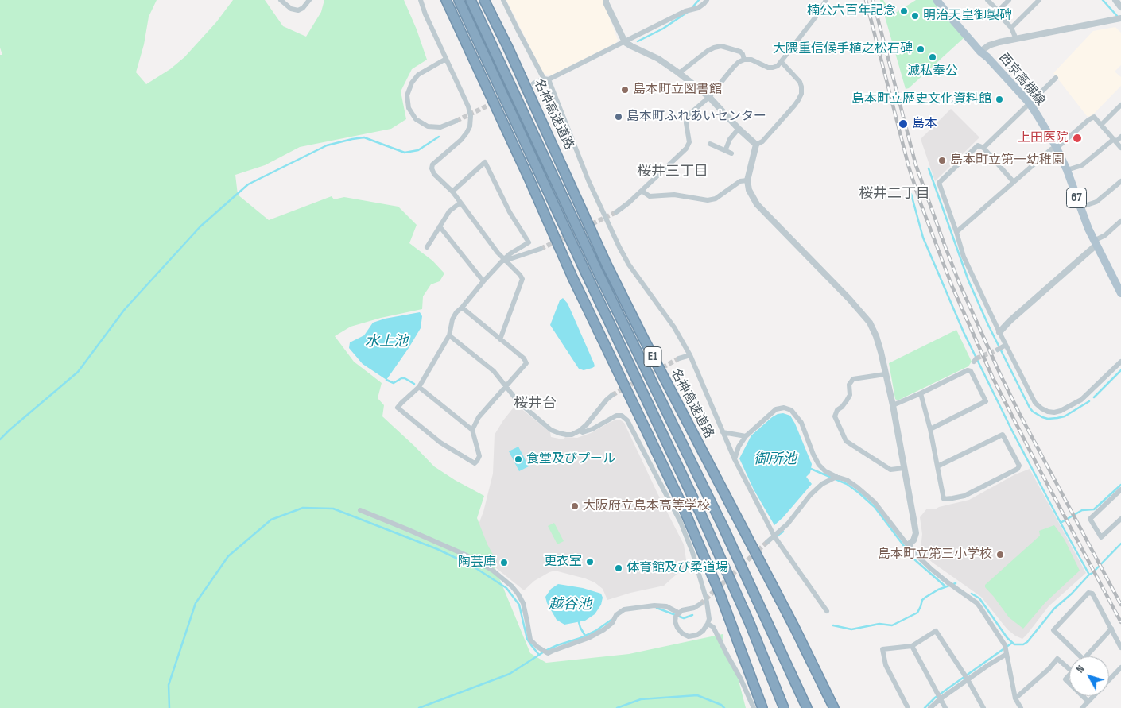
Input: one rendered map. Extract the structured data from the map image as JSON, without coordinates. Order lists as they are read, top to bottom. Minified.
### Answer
{"streets":{"highway":["名神高速道路","E1"],"main road":["西京高槻線","67"]},"districts":["桜井三丁目","桜井二丁目","桜井台"],"water":["水上池","御所池","越谷池"],"places":["楠公六百年記念","明治天皇御製碑","大隈重信候手植之松石碑","滅私奉公","島本町立図書館","島本町立歴史文化資料館","島本町ふれあいセンター","島本","上田医院","島本町立第一幼稚園","食堂及びプール","大阪府立島本高等学校","島本町立第三小学校","更衣室","陶芸庫","体育館及び柔道場"],"north":"top left"}
